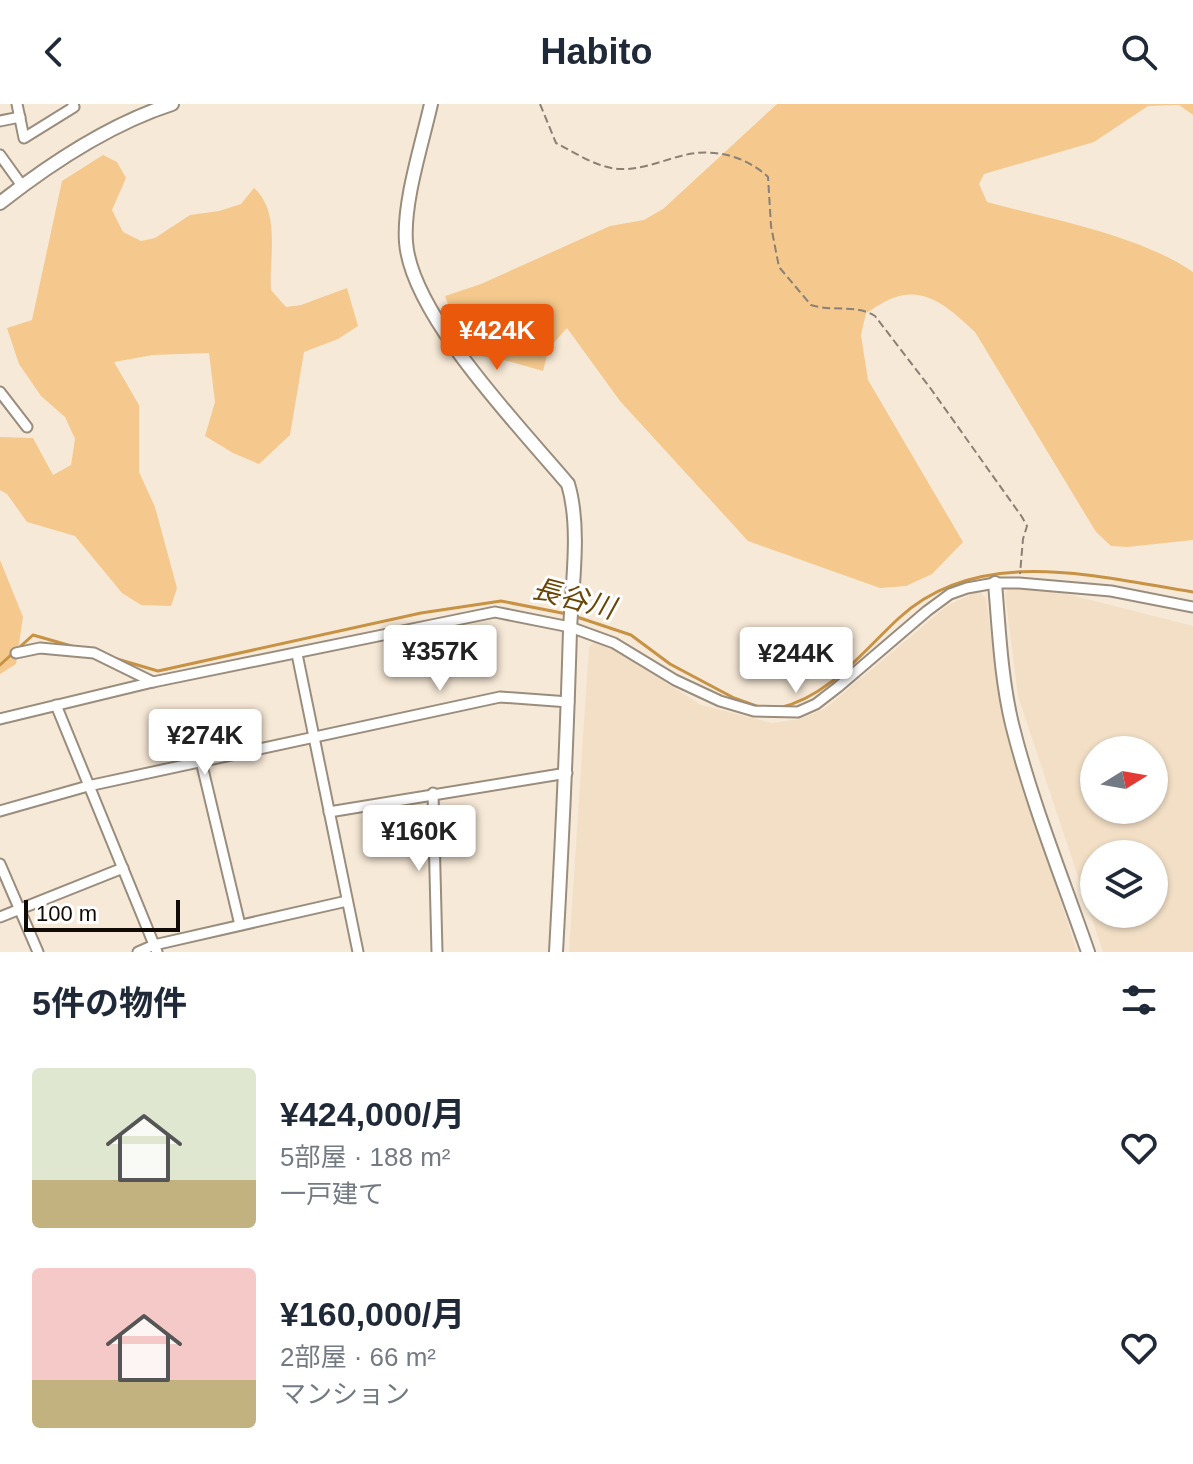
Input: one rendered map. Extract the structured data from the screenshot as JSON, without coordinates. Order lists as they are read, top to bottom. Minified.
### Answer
{"water":["長谷川"],"scale_bar":"100 m","north":"right","page":{"header":"Habito","price":["¥424K","¥357K","¥244K","¥274K","¥160K"],"scale":"100 m","heading":"5件の物件","list":[{"name":"¥424,000/月","note":"5部屋 · 188 m² · 一戸建て"},{"name":"¥160,000/月","note":"2部屋 · 66 m² · マンション"}]}}
